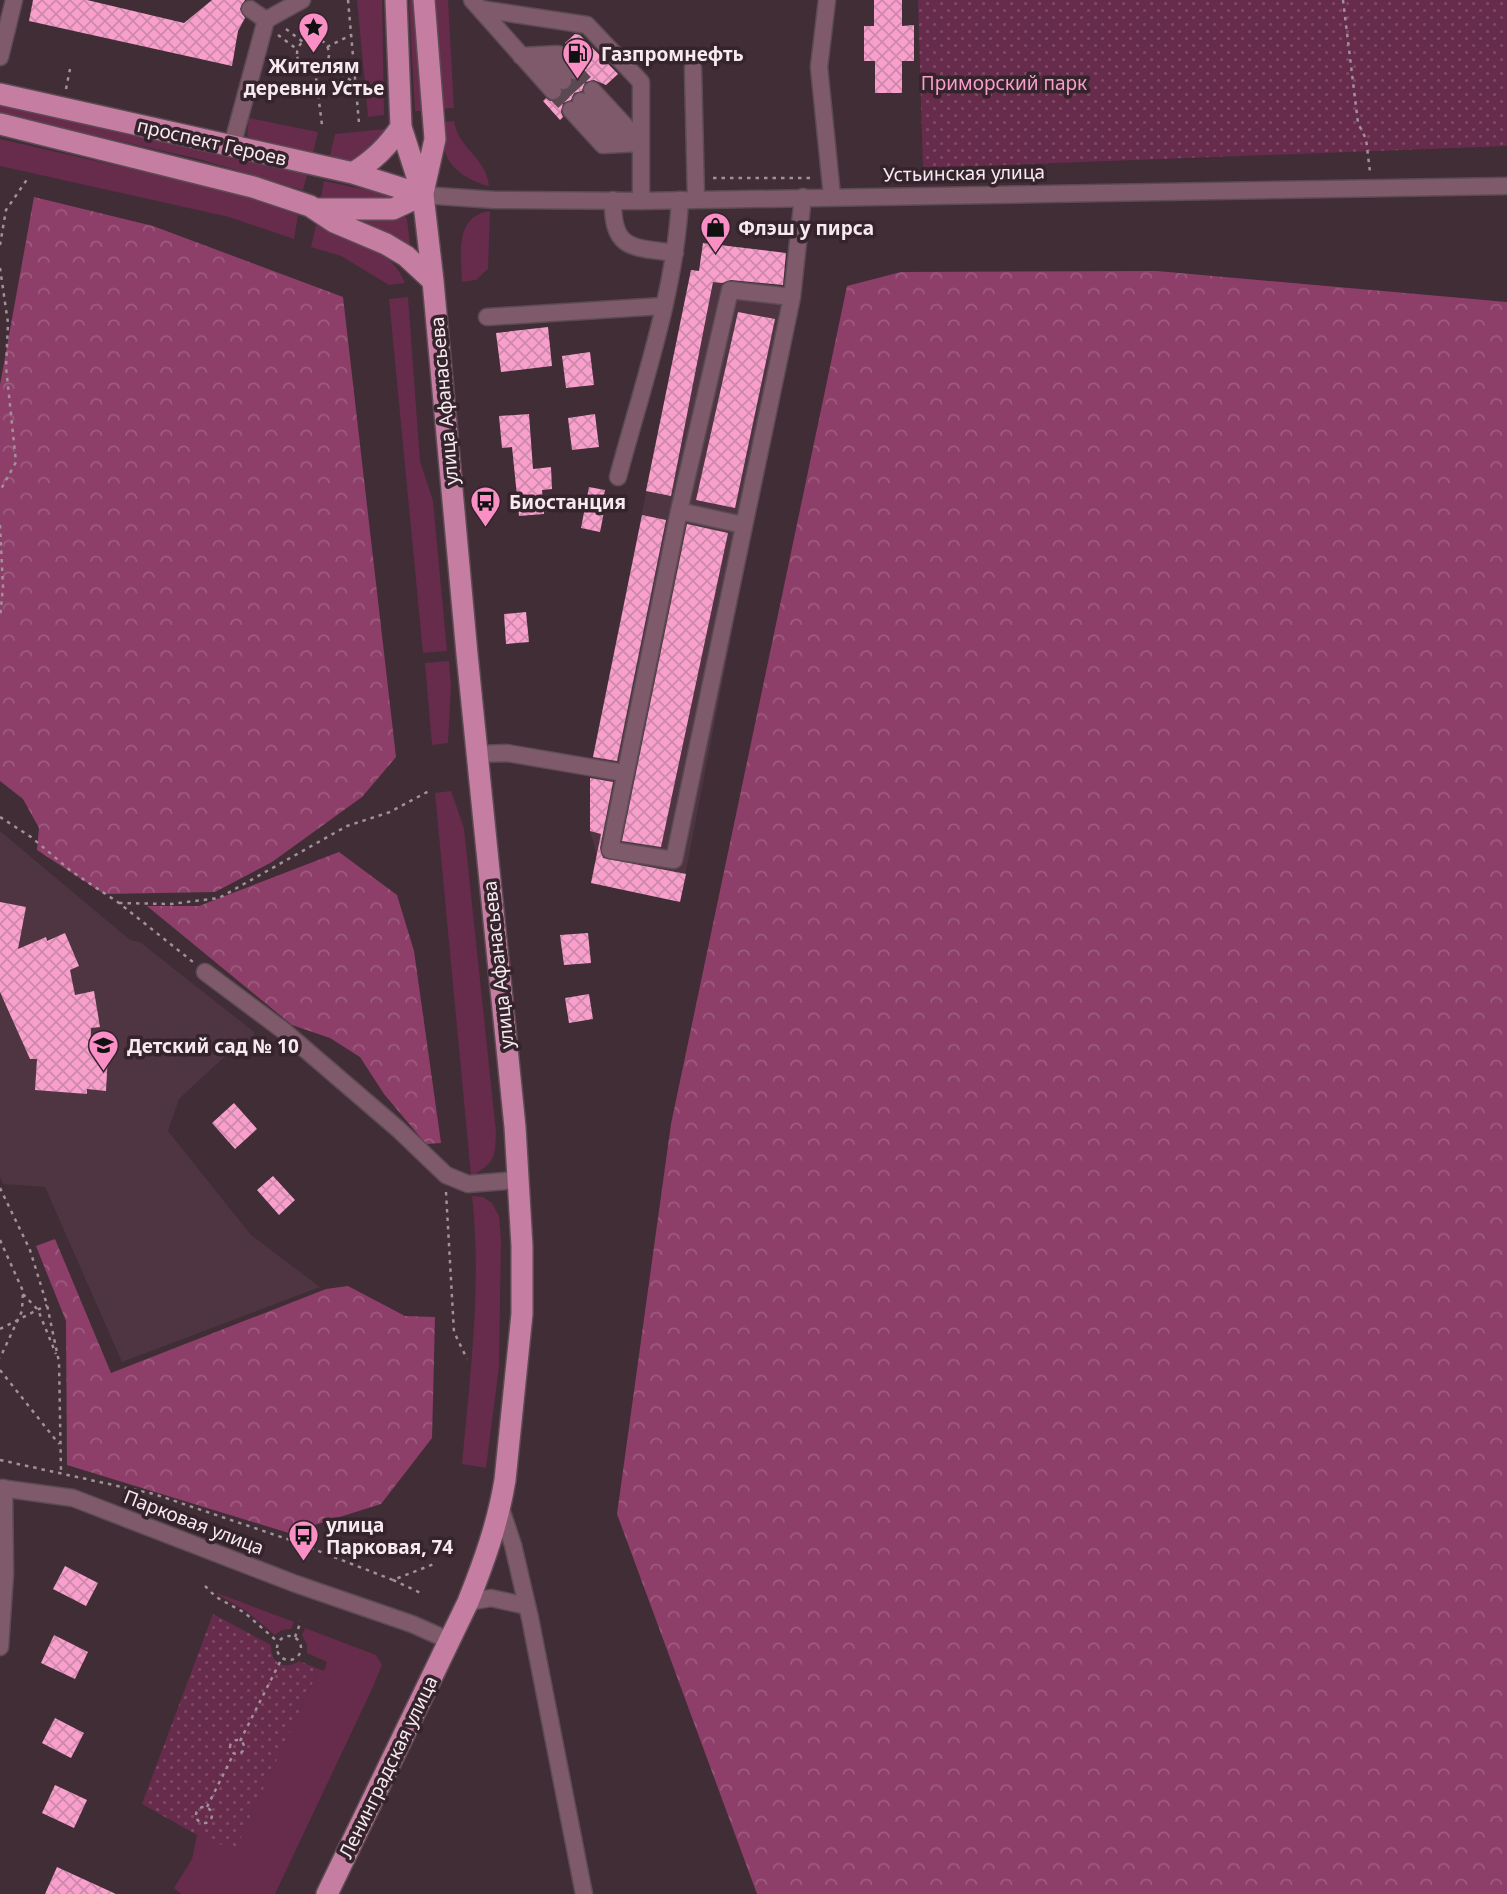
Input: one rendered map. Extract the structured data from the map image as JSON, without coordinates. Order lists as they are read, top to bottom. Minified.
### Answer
{"streets":{"main road":["проспект Героев","улица Афанасьева","Ленинградская улица"],"street":["Устьинская улица","Парковая улица"]},"crossings":[["проспект Героев","Устьинская улица"],["улица Афанасьева","Парковая улица"],["улица Афанасьева","Ленинградская улица"],["Парковая улица","Ленинградская улица"]],"parks":["Приморский парк"],"places":{"place":["Жителям деревни Устье"],"fuel station":["Газпромнефть"],"shop":["Флэш у пирса"],"bus stop":["Биостанция","улица Парковая, 74"],"school or university":["Детский сад № 10"]}}
